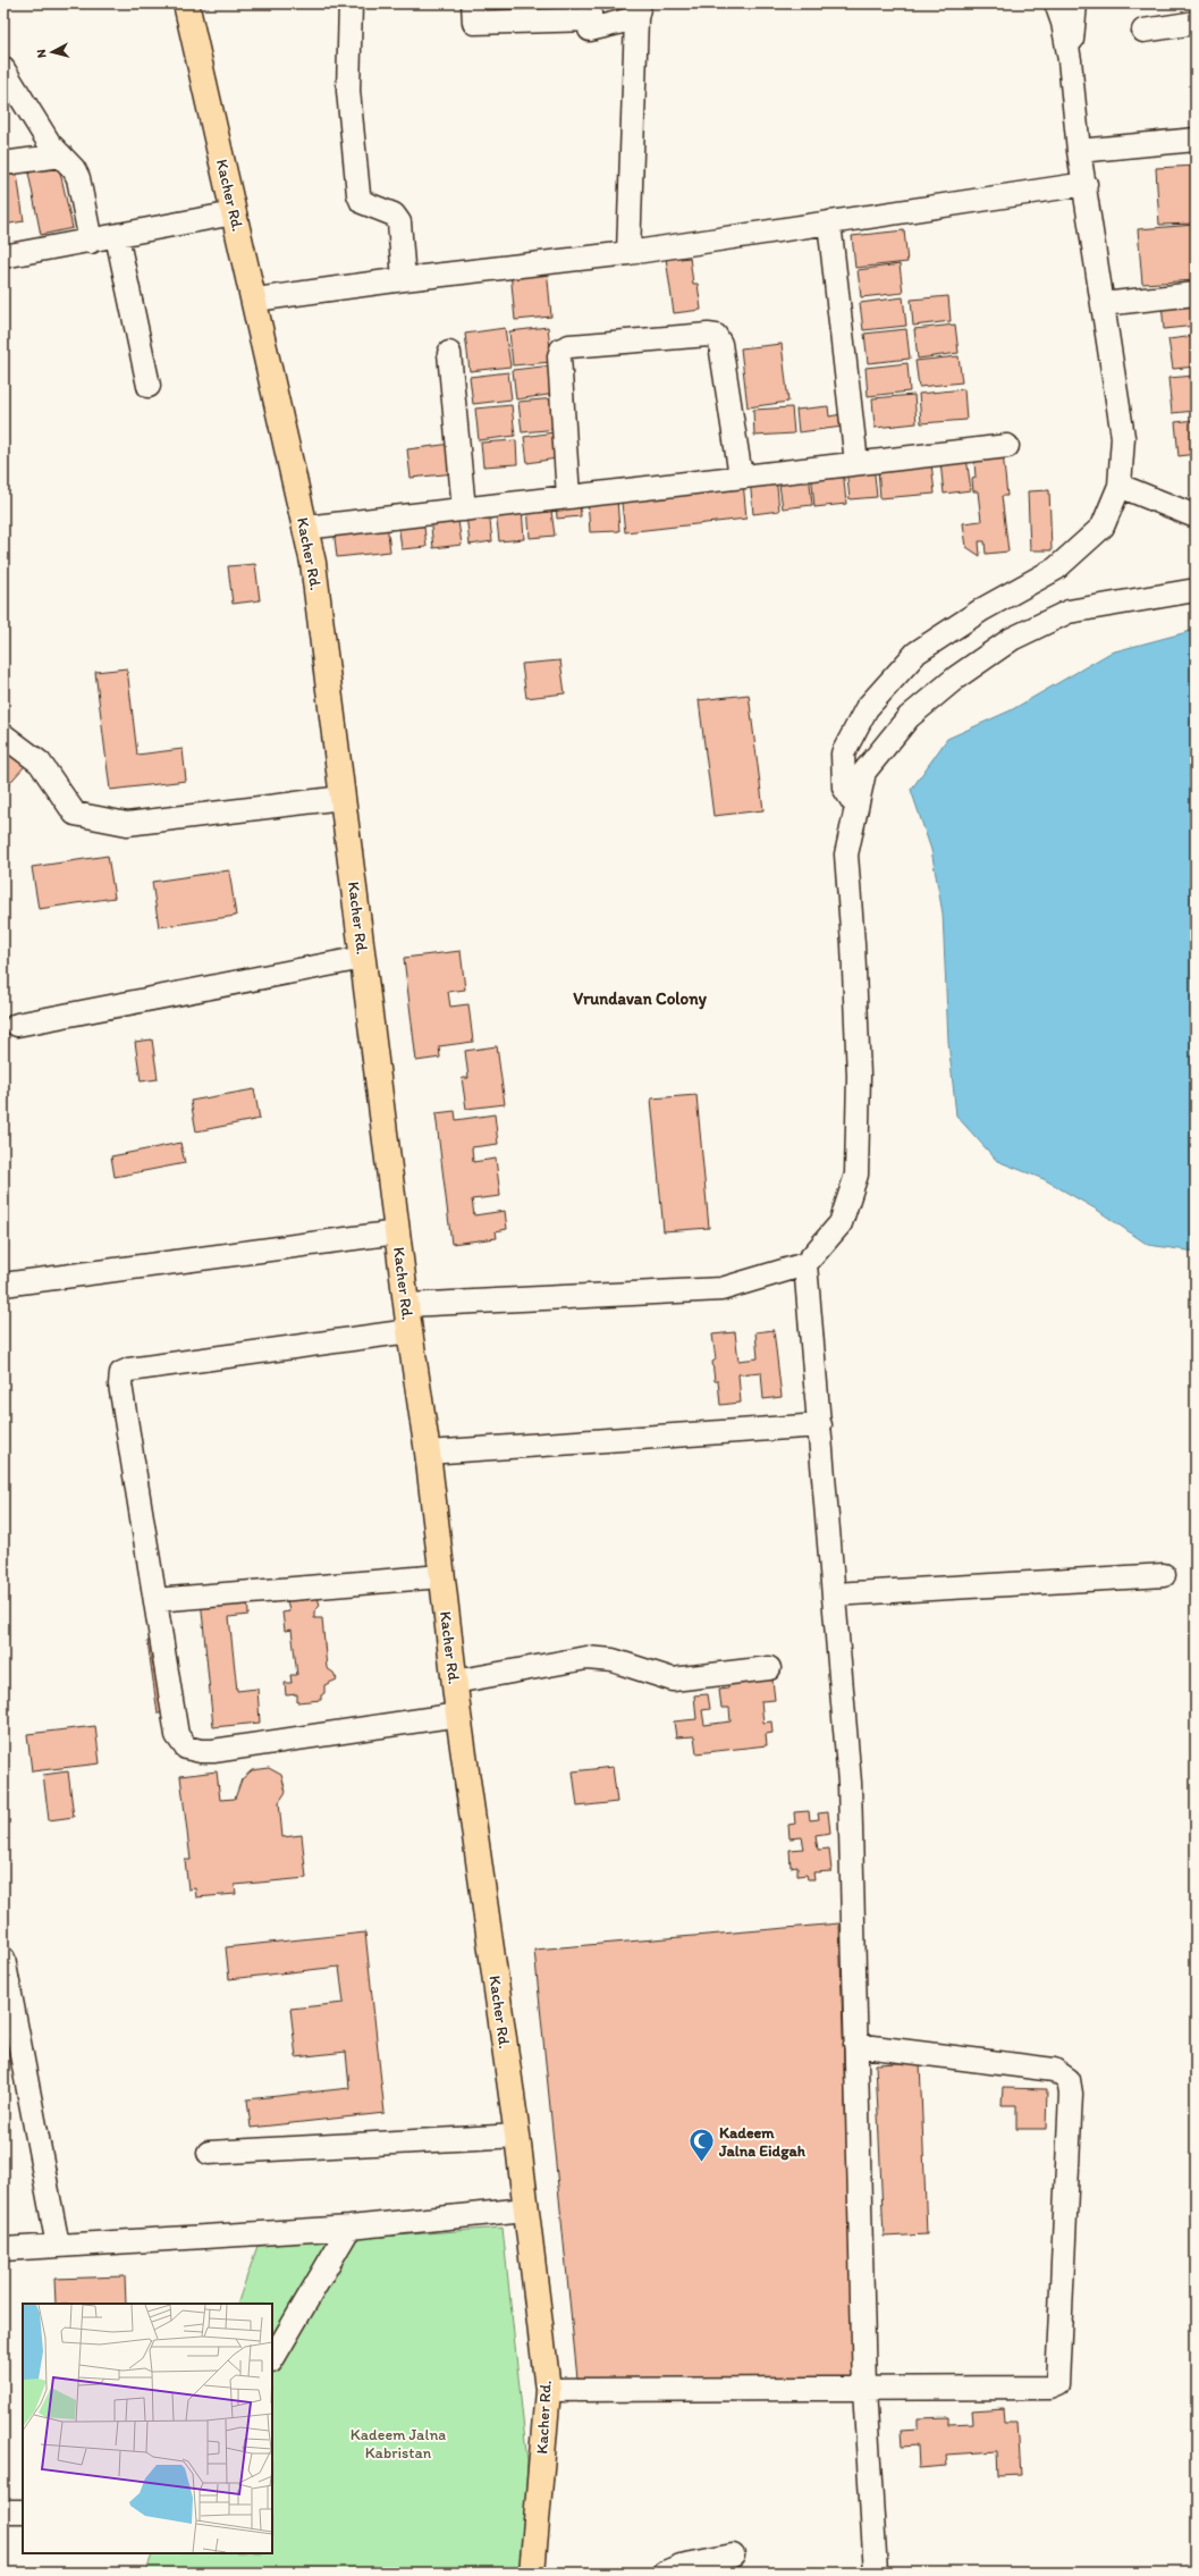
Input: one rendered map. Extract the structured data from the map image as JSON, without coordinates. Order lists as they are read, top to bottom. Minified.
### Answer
{"streets":{"main road":["Kacher Rd."]},"districts":["Vrundavan Colony"],"parks":["Kadeem Jalna Kabristan"],"places":{"mosque":["Kadeem Jalna Eidgah"]},"north":"left"}
